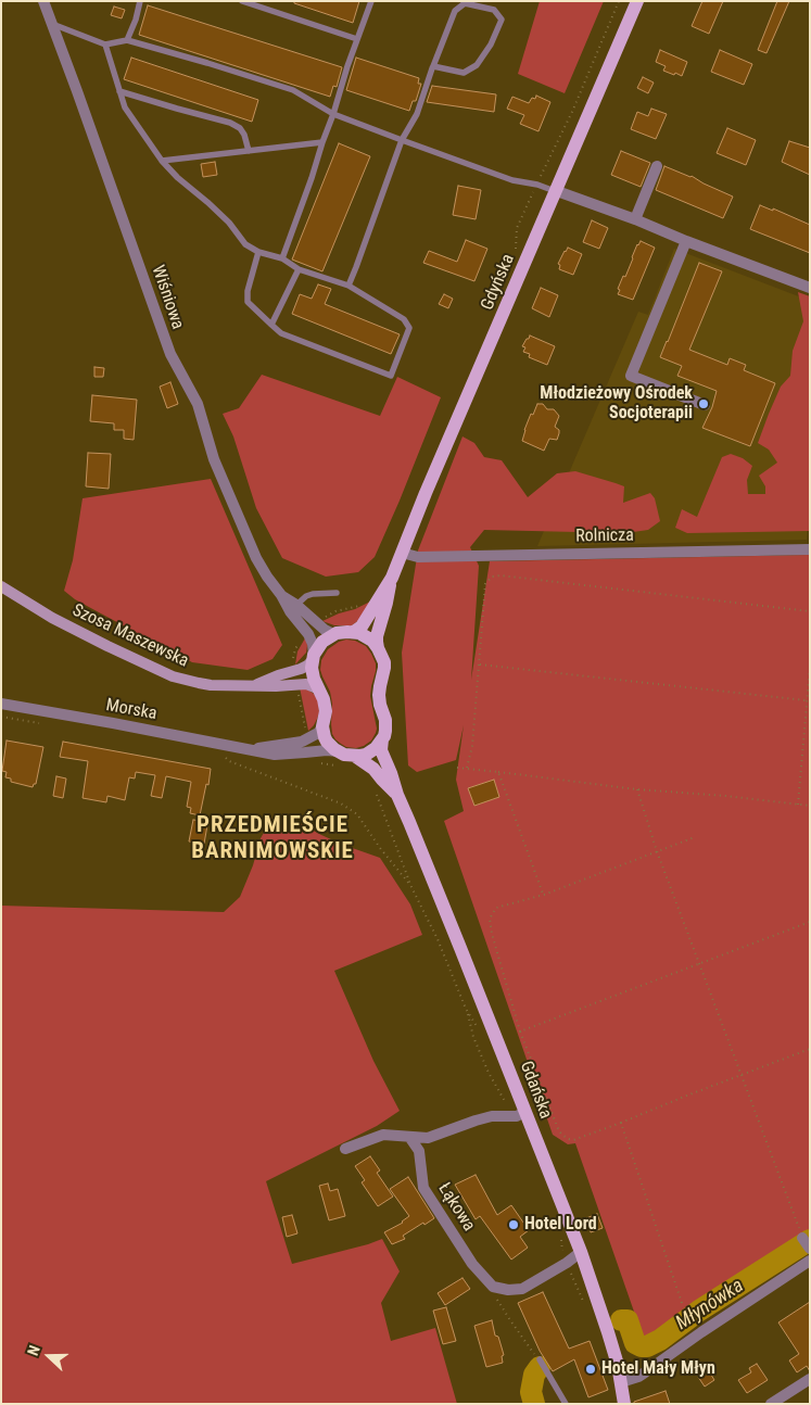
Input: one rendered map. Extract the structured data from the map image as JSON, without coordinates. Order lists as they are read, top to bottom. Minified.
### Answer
{"streets":{"main road":["Gdyńska","Szosa Maszewska","Gdańska"],"street":["Wiśniowa","Rolnicza","Morska","Łąkowa"]},"crossings":[["Gdyńska","Rolnicza"],["Gdyńska","Gdańska"],["Wiśniowa","Szosa Maszewska"]],"districts":["PRZEDMIEŚCIE BARNIMOWSKIE"],"water":["Młynówka"],"places":["Młodzieżowy Ośrodek Socjoterapii","Hotel Lord","Hotel Mały Młyn"],"north":"left"}
